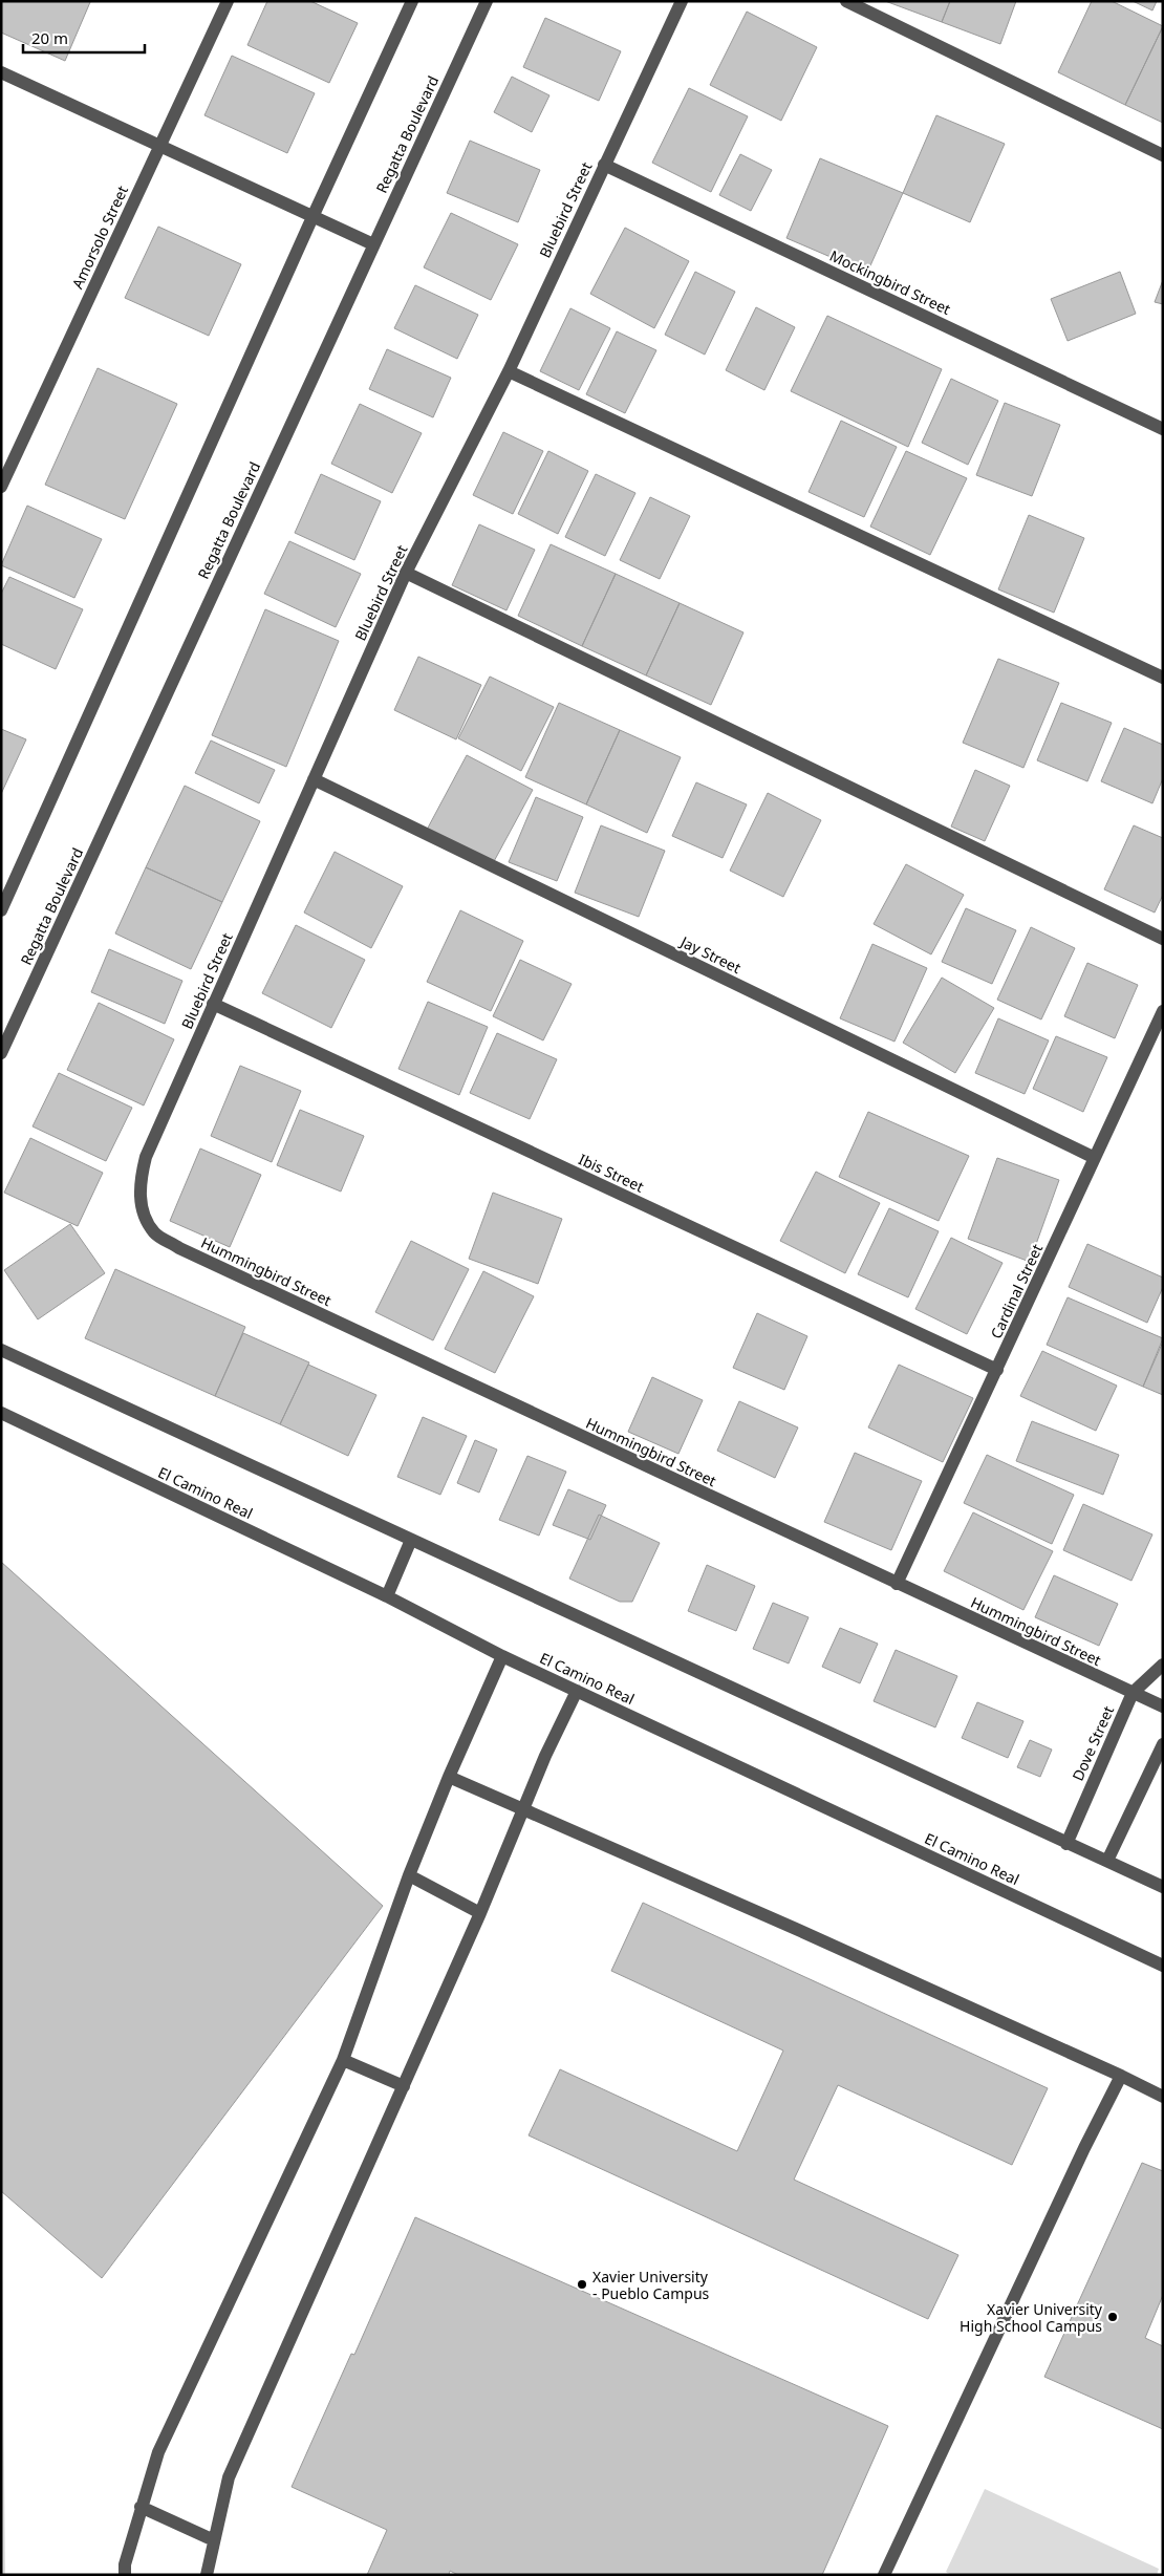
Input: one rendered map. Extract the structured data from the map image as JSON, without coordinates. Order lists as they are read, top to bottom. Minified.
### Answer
{"streets":{"street":["Regatta Boulevard","Bluebird Street","Amorsolo Street","Mockingbird Street","Jay Street","Ibis Street","Hummingbird Street","Cardinal Street","El Camino Real","Dove Street"]},"crossings":[["Bluebird Street","Mockingbird Street"],["Bluebird Street","Jay Street"],["Bluebird Street","Ibis Street"],["Bluebird Street","Hummingbird Street"],["Jay Street","Cardinal Street"],["Ibis Street","Cardinal Street"],["Hummingbird Street","Cardinal Street"],["Hummingbird Street","Dove Street"]],"places":["Xavier University - Pueblo Campus","Xavier University High School Campus"],"scale_bar":"20 m"}
